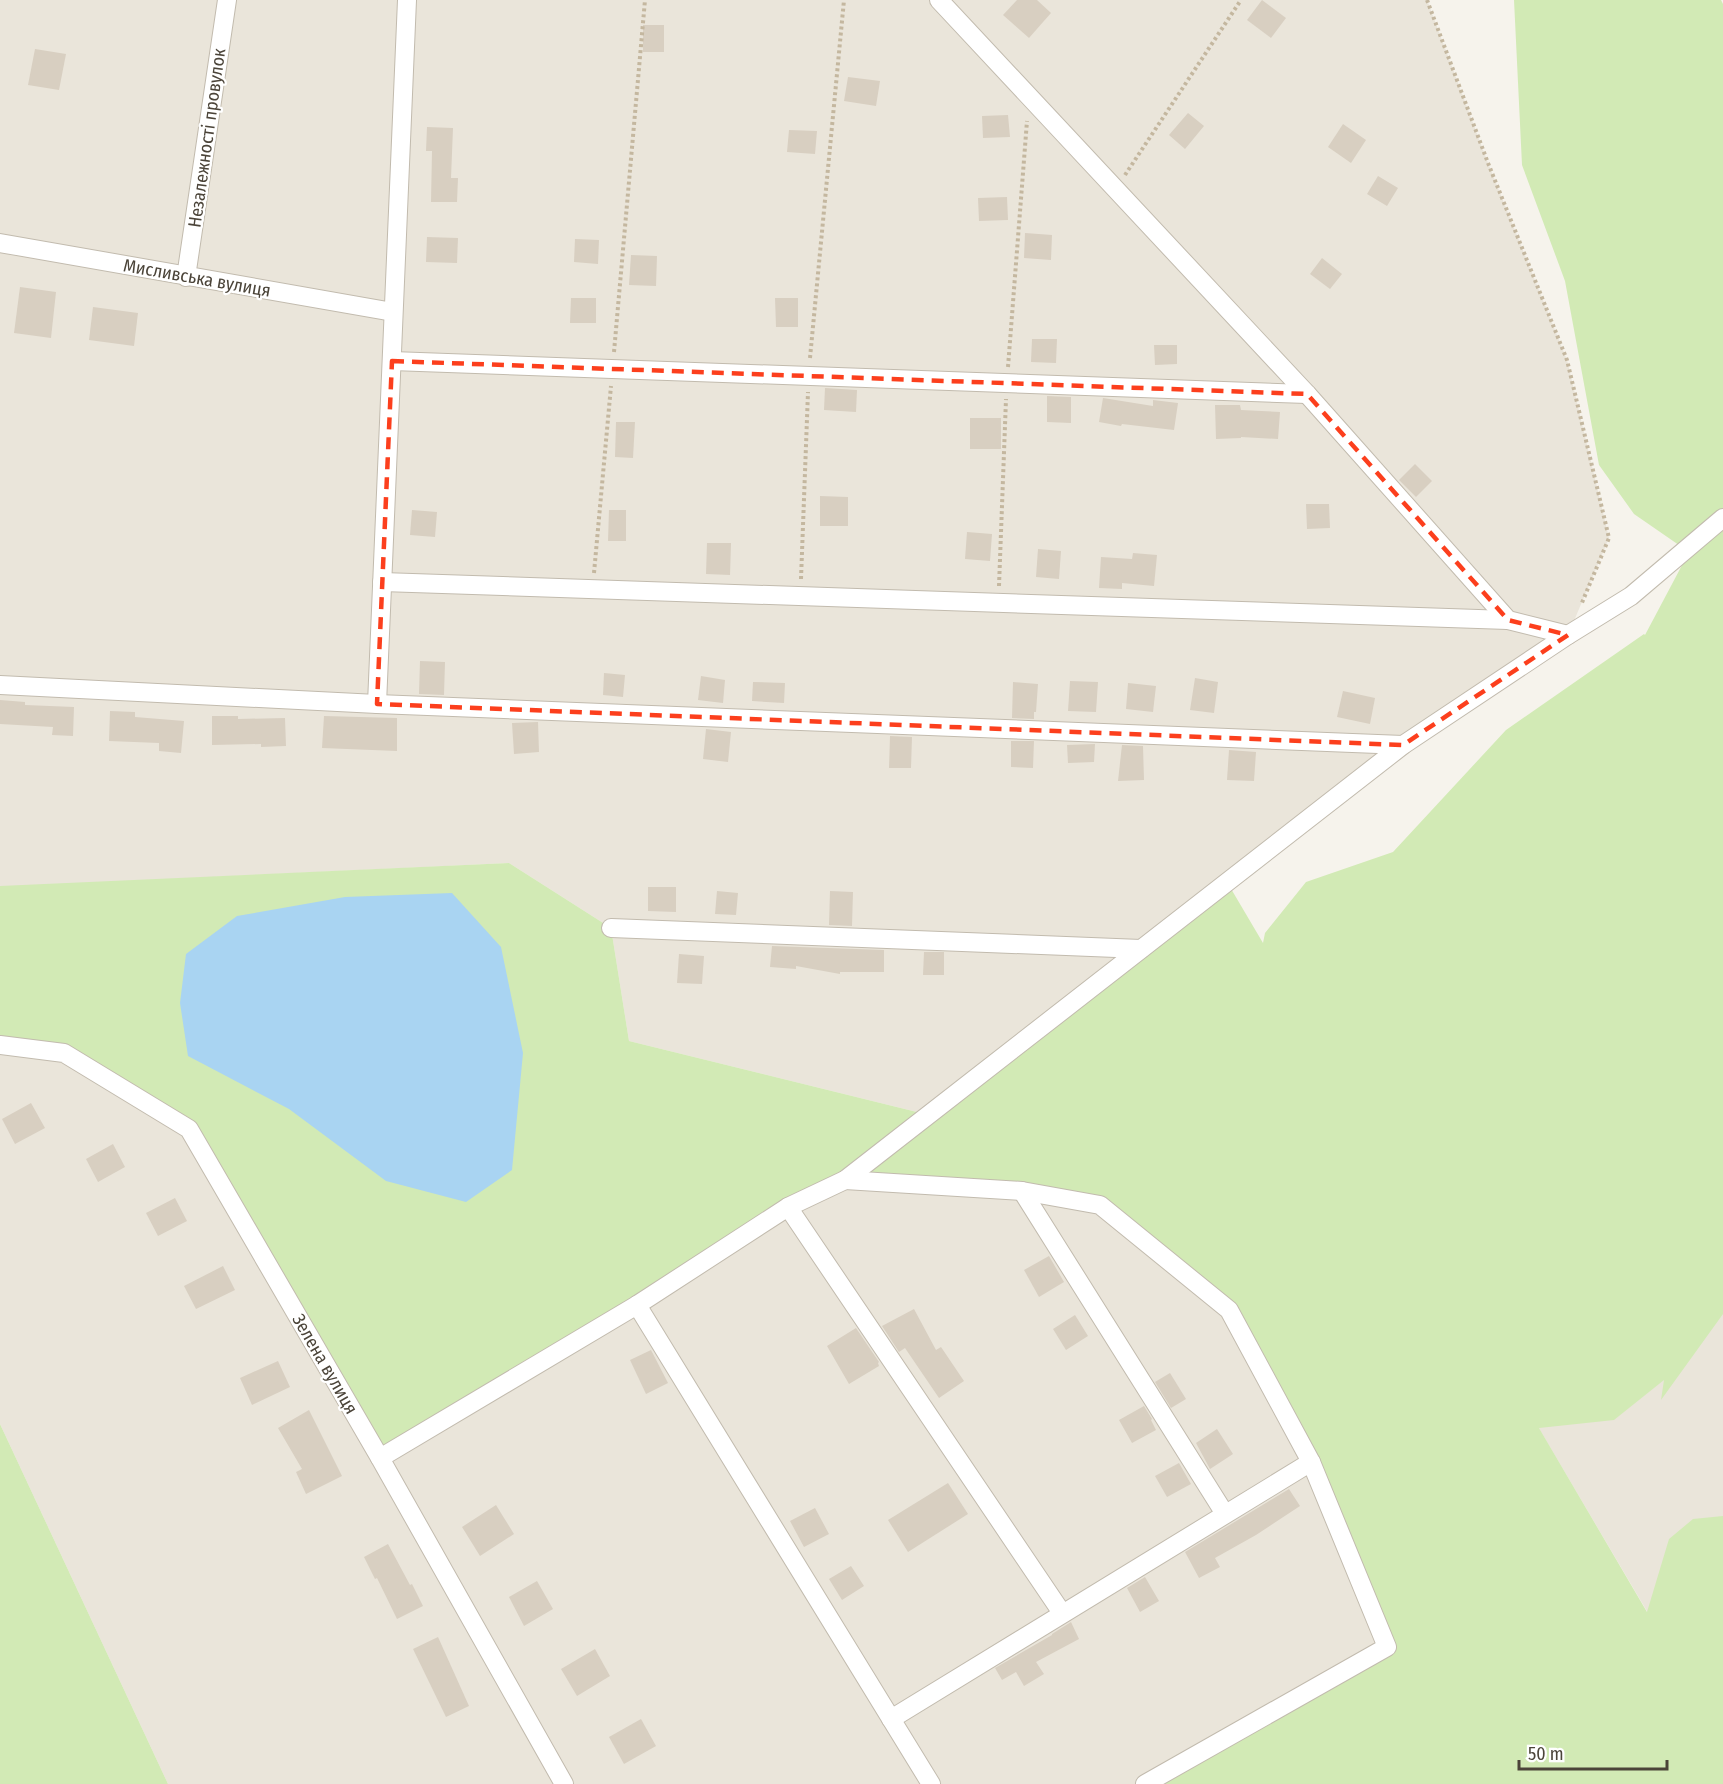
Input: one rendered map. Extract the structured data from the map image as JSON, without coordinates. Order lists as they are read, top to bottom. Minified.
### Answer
{"streets":{"street":["Незалежності провулок","Мисливська вулиця","Зелена вулиця"]},"crossings":[["Незалежності провулок","Мисливська вулиця"]],"scale_bar":"50 m"}
